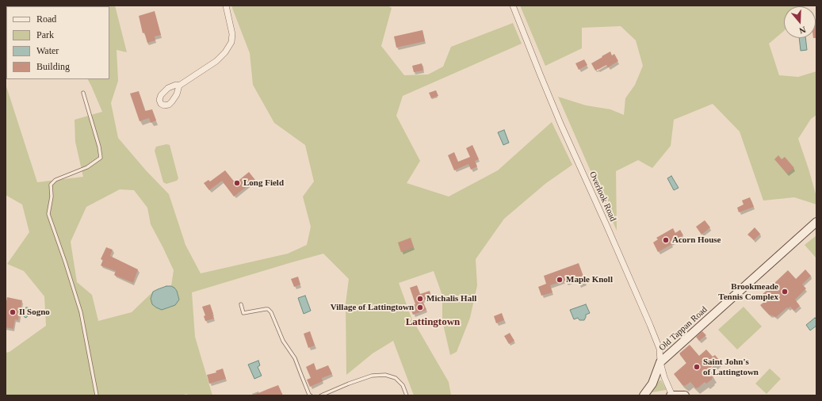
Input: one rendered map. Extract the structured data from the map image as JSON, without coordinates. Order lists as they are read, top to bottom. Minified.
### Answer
{"streets":{"street":["Overlook Road","Old Tappan Road"]},"crossings":[["Overlook Road","Old Tappan Road"]],"districts":["Lattingtown"],"places":["Long Field","Acorn House","Maple Knoll","Brookmeade Tennis Complex","Michalis Hall","Village of Lattingtown","Il Sogno","Saint John's of Lattingtown"],"legend":["Road","Park","Water","Building"],"north":"bottom"}
